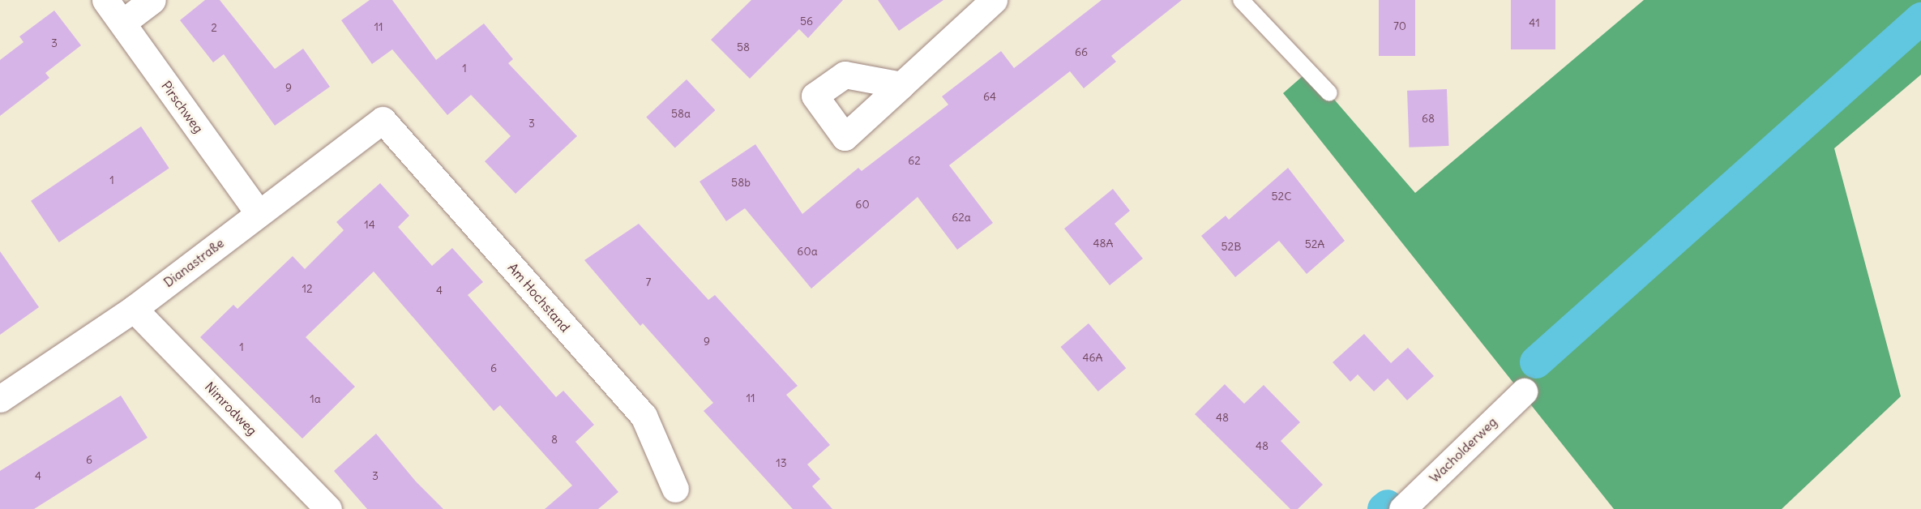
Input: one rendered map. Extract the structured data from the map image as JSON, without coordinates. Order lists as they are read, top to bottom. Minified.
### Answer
{"streets":{"street":["Pirschweg","Dianastraße","Am Hochstand","Nimrodweg","Wacholderweg"]},"crossings":[["Pirschweg","Dianastraße"],["Dianastraße","Am Hochstand"],["Dianastraße","Nimrodweg"]],"house_numbers":["56","41","70","11","2","3","58","66","1","9","64","58a","68","3","62","1","58b","52C","60","62a","14","48A","52A","52B","60a","7","12","4","9","1","46A","6","11","1a","48","8","48","6","13","4","3"]}
